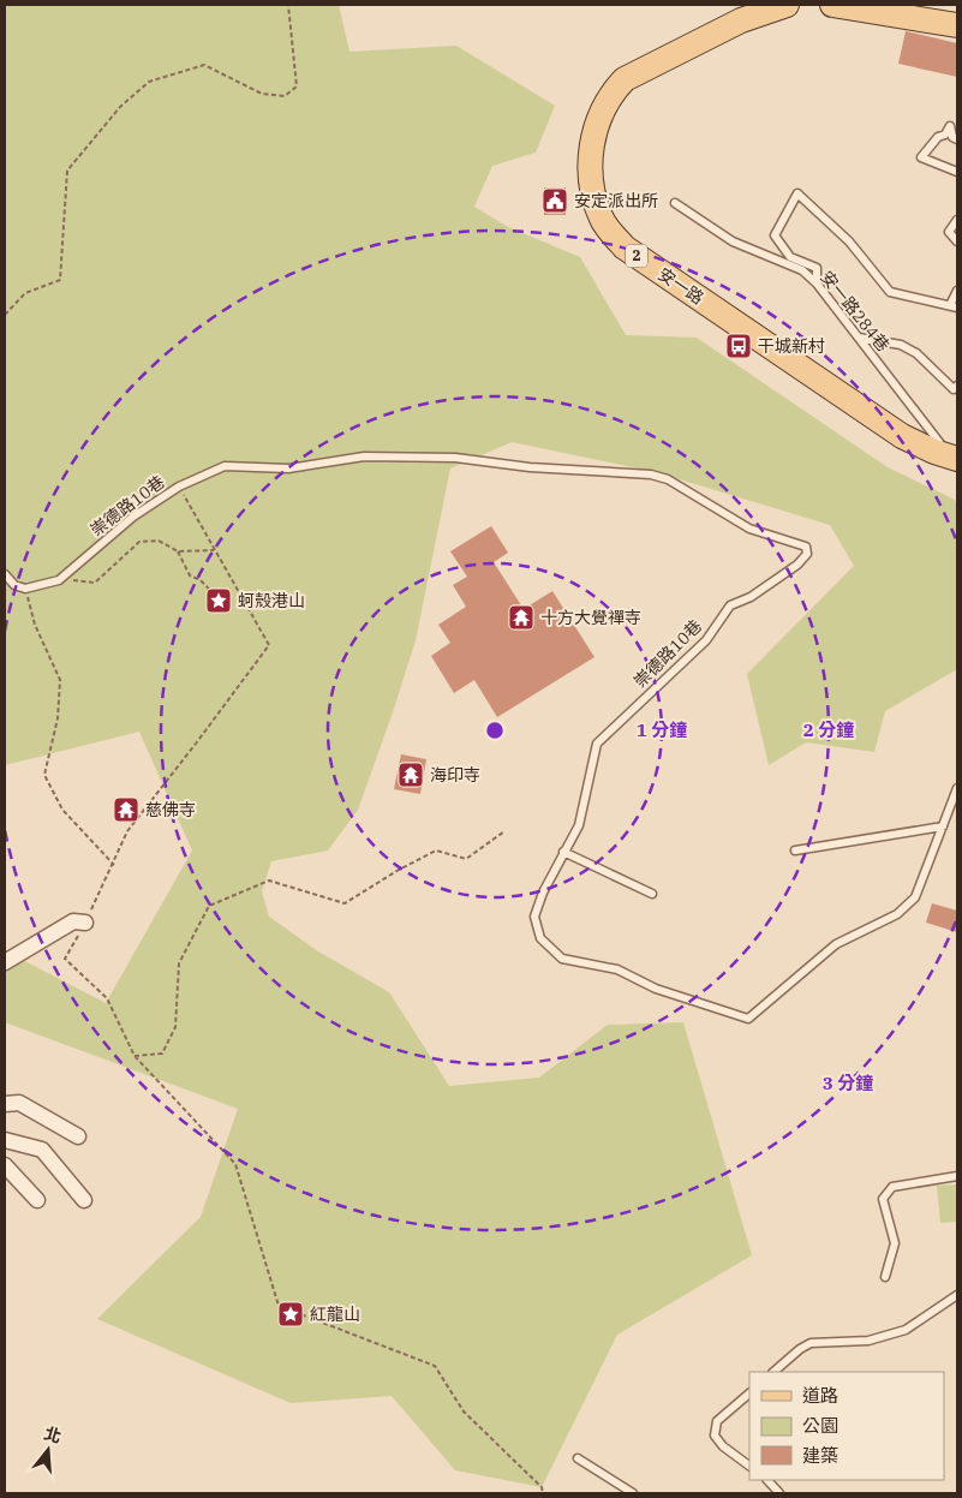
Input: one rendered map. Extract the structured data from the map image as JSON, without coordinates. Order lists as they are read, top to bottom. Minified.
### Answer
{"streets":{"main road":["2","安一路"],"lane":["安一路284巷","崇德路10巷"]},"crossings":[["安一路","安一路284巷"]],"places":{"public building":["安定派出所"],"bus stop":["干城新村"],"place":["蚵殼港山","紅龍山"],"temple":["十方大覺禪寺","海印寺","慈佛寺"]},"legend":["道路","公園","建築"],"north":"top","rings":["1 分鐘","2 分鐘","3 分鐘"]}
